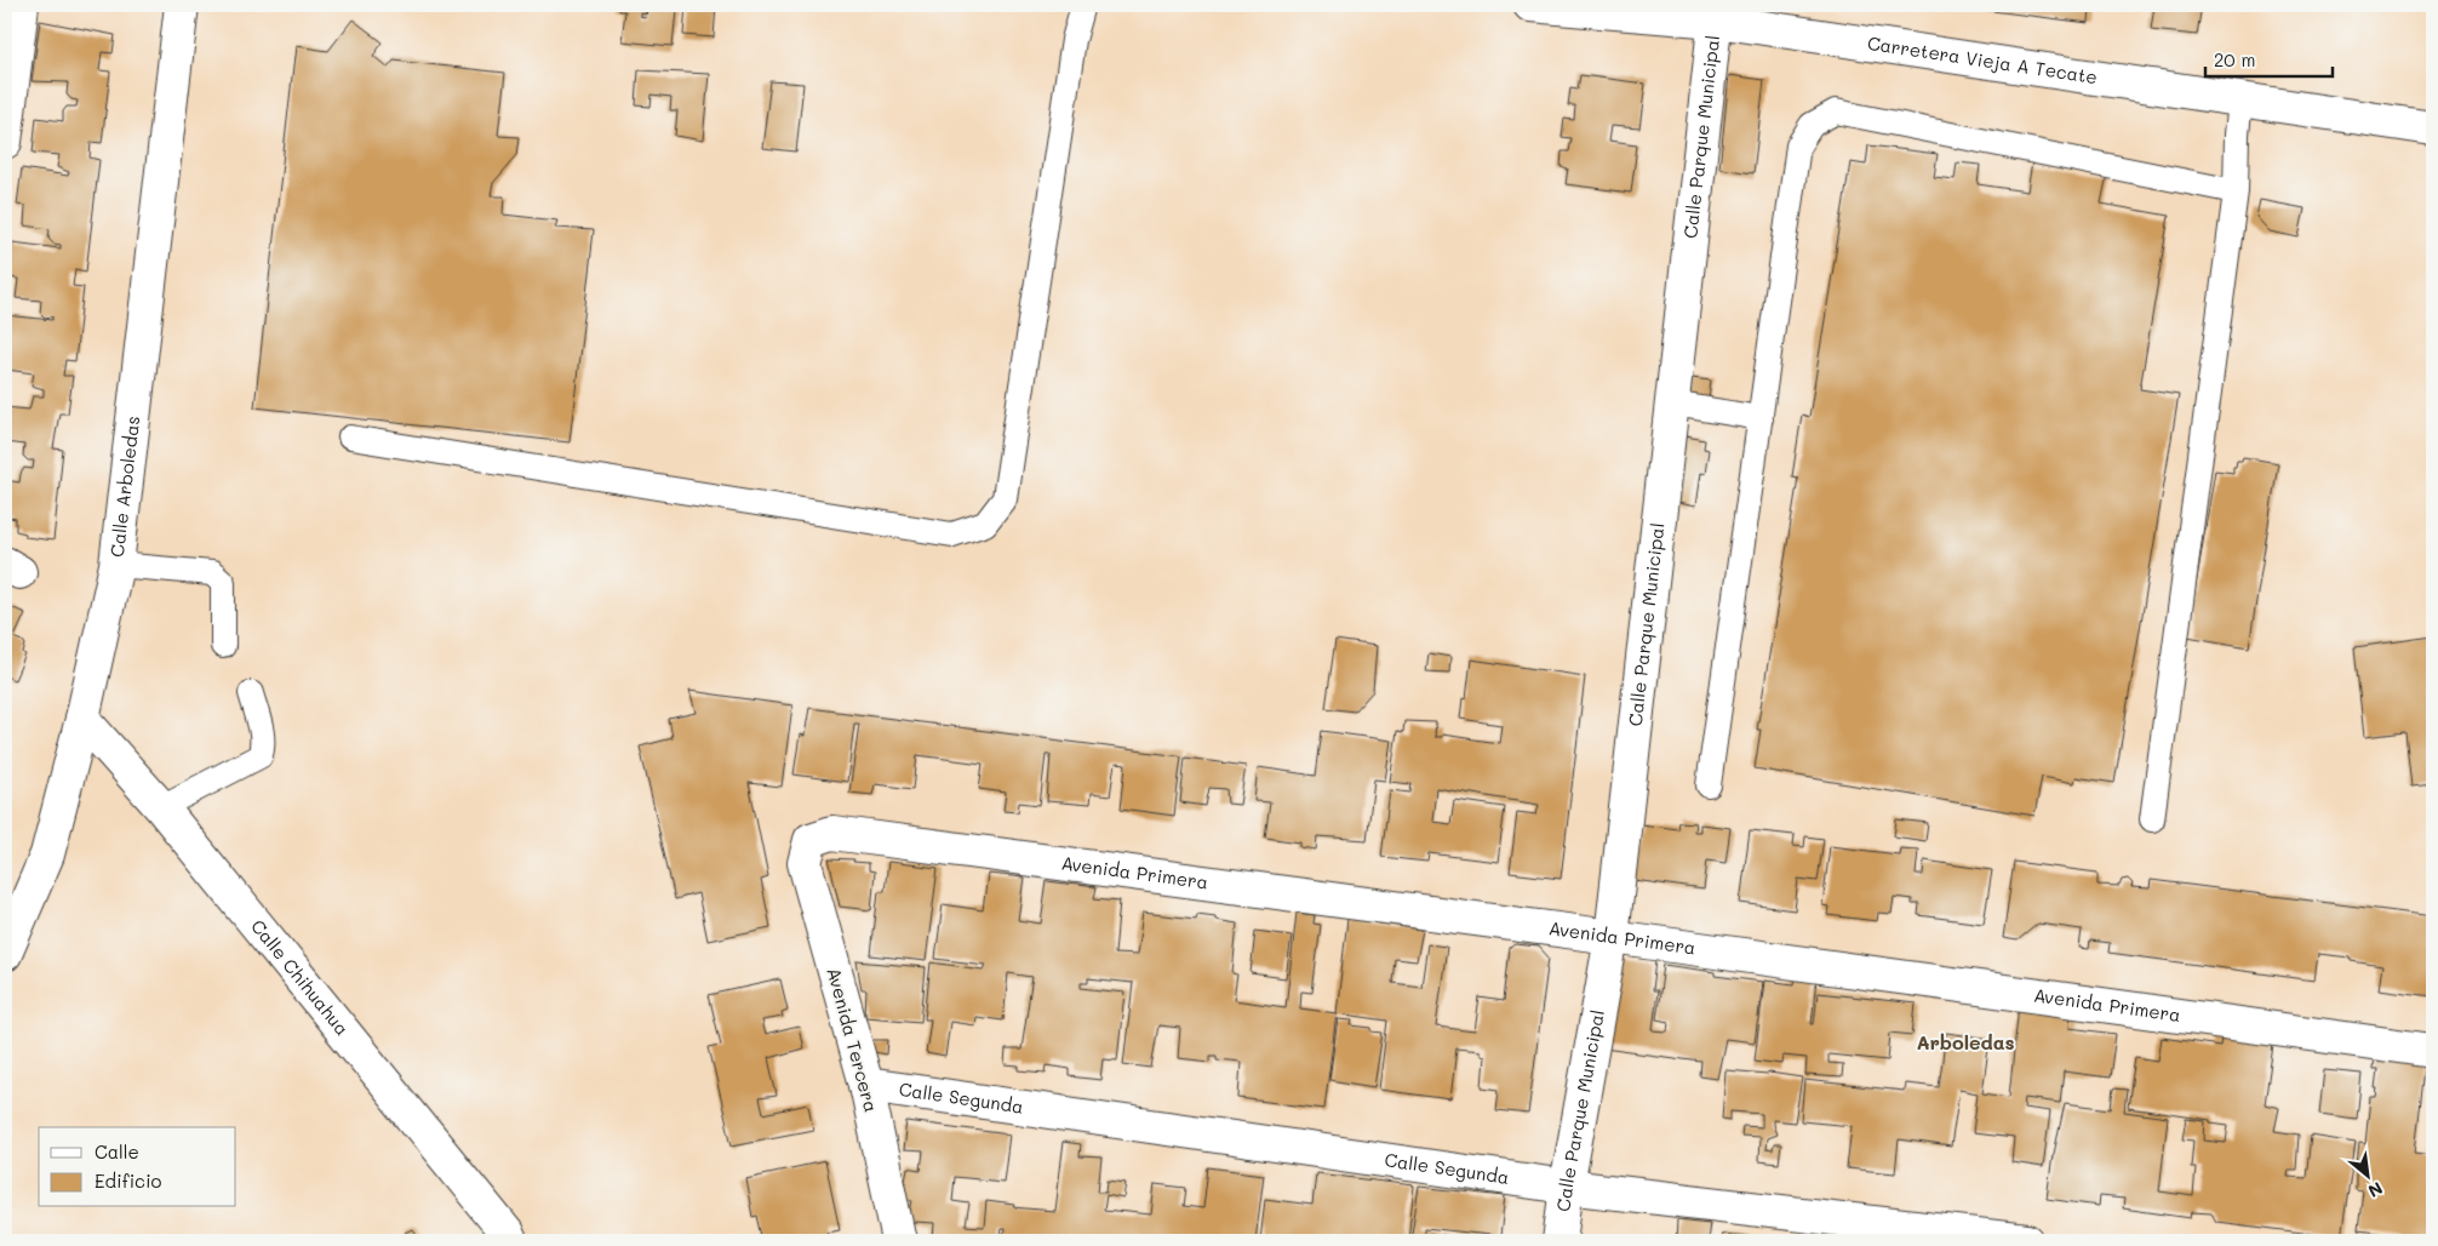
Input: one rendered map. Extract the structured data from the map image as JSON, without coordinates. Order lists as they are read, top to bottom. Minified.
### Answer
{"streets":{"street":["Carretera Vieja A Tecate","Calle Parque Municipal","Calle Arboledas","Avenida Primera","Calle Chihuahua","Avenida Tercera","Calle Segunda"]},"crossings":[["Carretera Vieja A Tecate","Calle Parque Municipal"],["Calle Parque Municipal","Avenida Primera"],["Calle Parque Municipal","Calle Segunda"],["Calle Arboledas","Calle Chihuahua"],["Avenida Primera","Avenida Tercera"],["Avenida Tercera","Calle Segunda"]],"districts":["Arboledas"],"legend":["Calle","Edificio"],"scale_bar":"20 m","north":"bottom right"}
